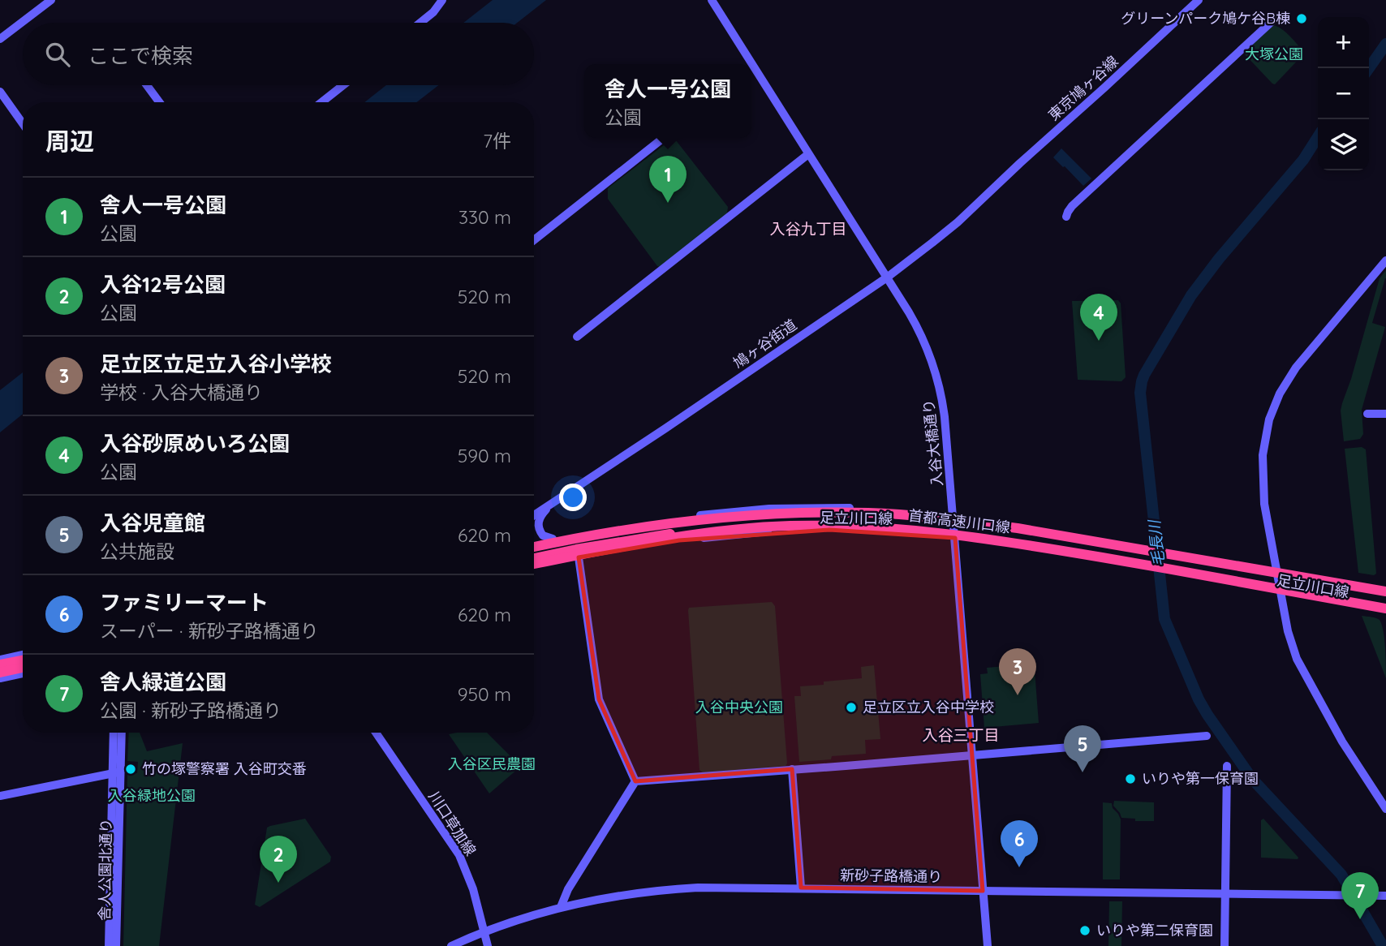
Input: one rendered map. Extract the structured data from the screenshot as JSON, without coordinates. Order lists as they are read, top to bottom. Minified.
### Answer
{"streets":{"highway":["首都高速川口線"],"street":["東京鳩ヶ谷線","鳩ヶ谷街道","入谷大橋通り","足立川口線","川口草加線","舎人公園北通り","新砂子路橋通り"]},"crossings":[["東京鳩ヶ谷線","鳩ヶ谷街道"],["鳩ヶ谷街道","入谷大橋通り"],["鳩ヶ谷街道","足立川口線"],["入谷大橋通り","足立川口線"],["入谷大橋通り","新砂子路橋通り"],["足立川口線","首都高速川口線"],["川口草加線","新砂子路橋通り"]],"districts":["入谷九丁目","入谷三丁目"],"water":["毛長川"],"parks":["大塚公園","入谷中央公園","入谷区民農園","入谷緑地公園"],"places":["グリーンパーク鳩ケ谷B棟","足立区立入谷中学校","竹の塚警察署 入谷町交番","いりや第一保育園","いりや第二保育園"],"page":{"map_buttons":["+","−"],"search":"ここで検索","popup":["舎人一号公園","公園"],"heading":["周辺","7件"],"pins":["1","4","3","5","6","2","7"],"list":[{"mark":"1","name":"舎人一号公園","note":"公園","value":"330 m"},{"mark":"2","name":"入谷12号公園","note":"公園","value":"520 m"},{"mark":"3","name":"足立区立足立入谷小学校","note":"学校 · 入谷大橋通り","value":"520 m"},{"mark":"4","name":"入谷砂原めいろ公園","note":"公園","value":"590 m"},{"mark":"5","name":"入谷児童館","note":"公共施設","value":"620 m"},{"mark":"6","name":"ファミリーマート","note":"スーパー · 新砂子路橋通り","value":"620 m"},{"mark":"7","name":"舎人緑道公園","note":"公園 · 新砂子路橋通り","value":"950 m"}]}}
